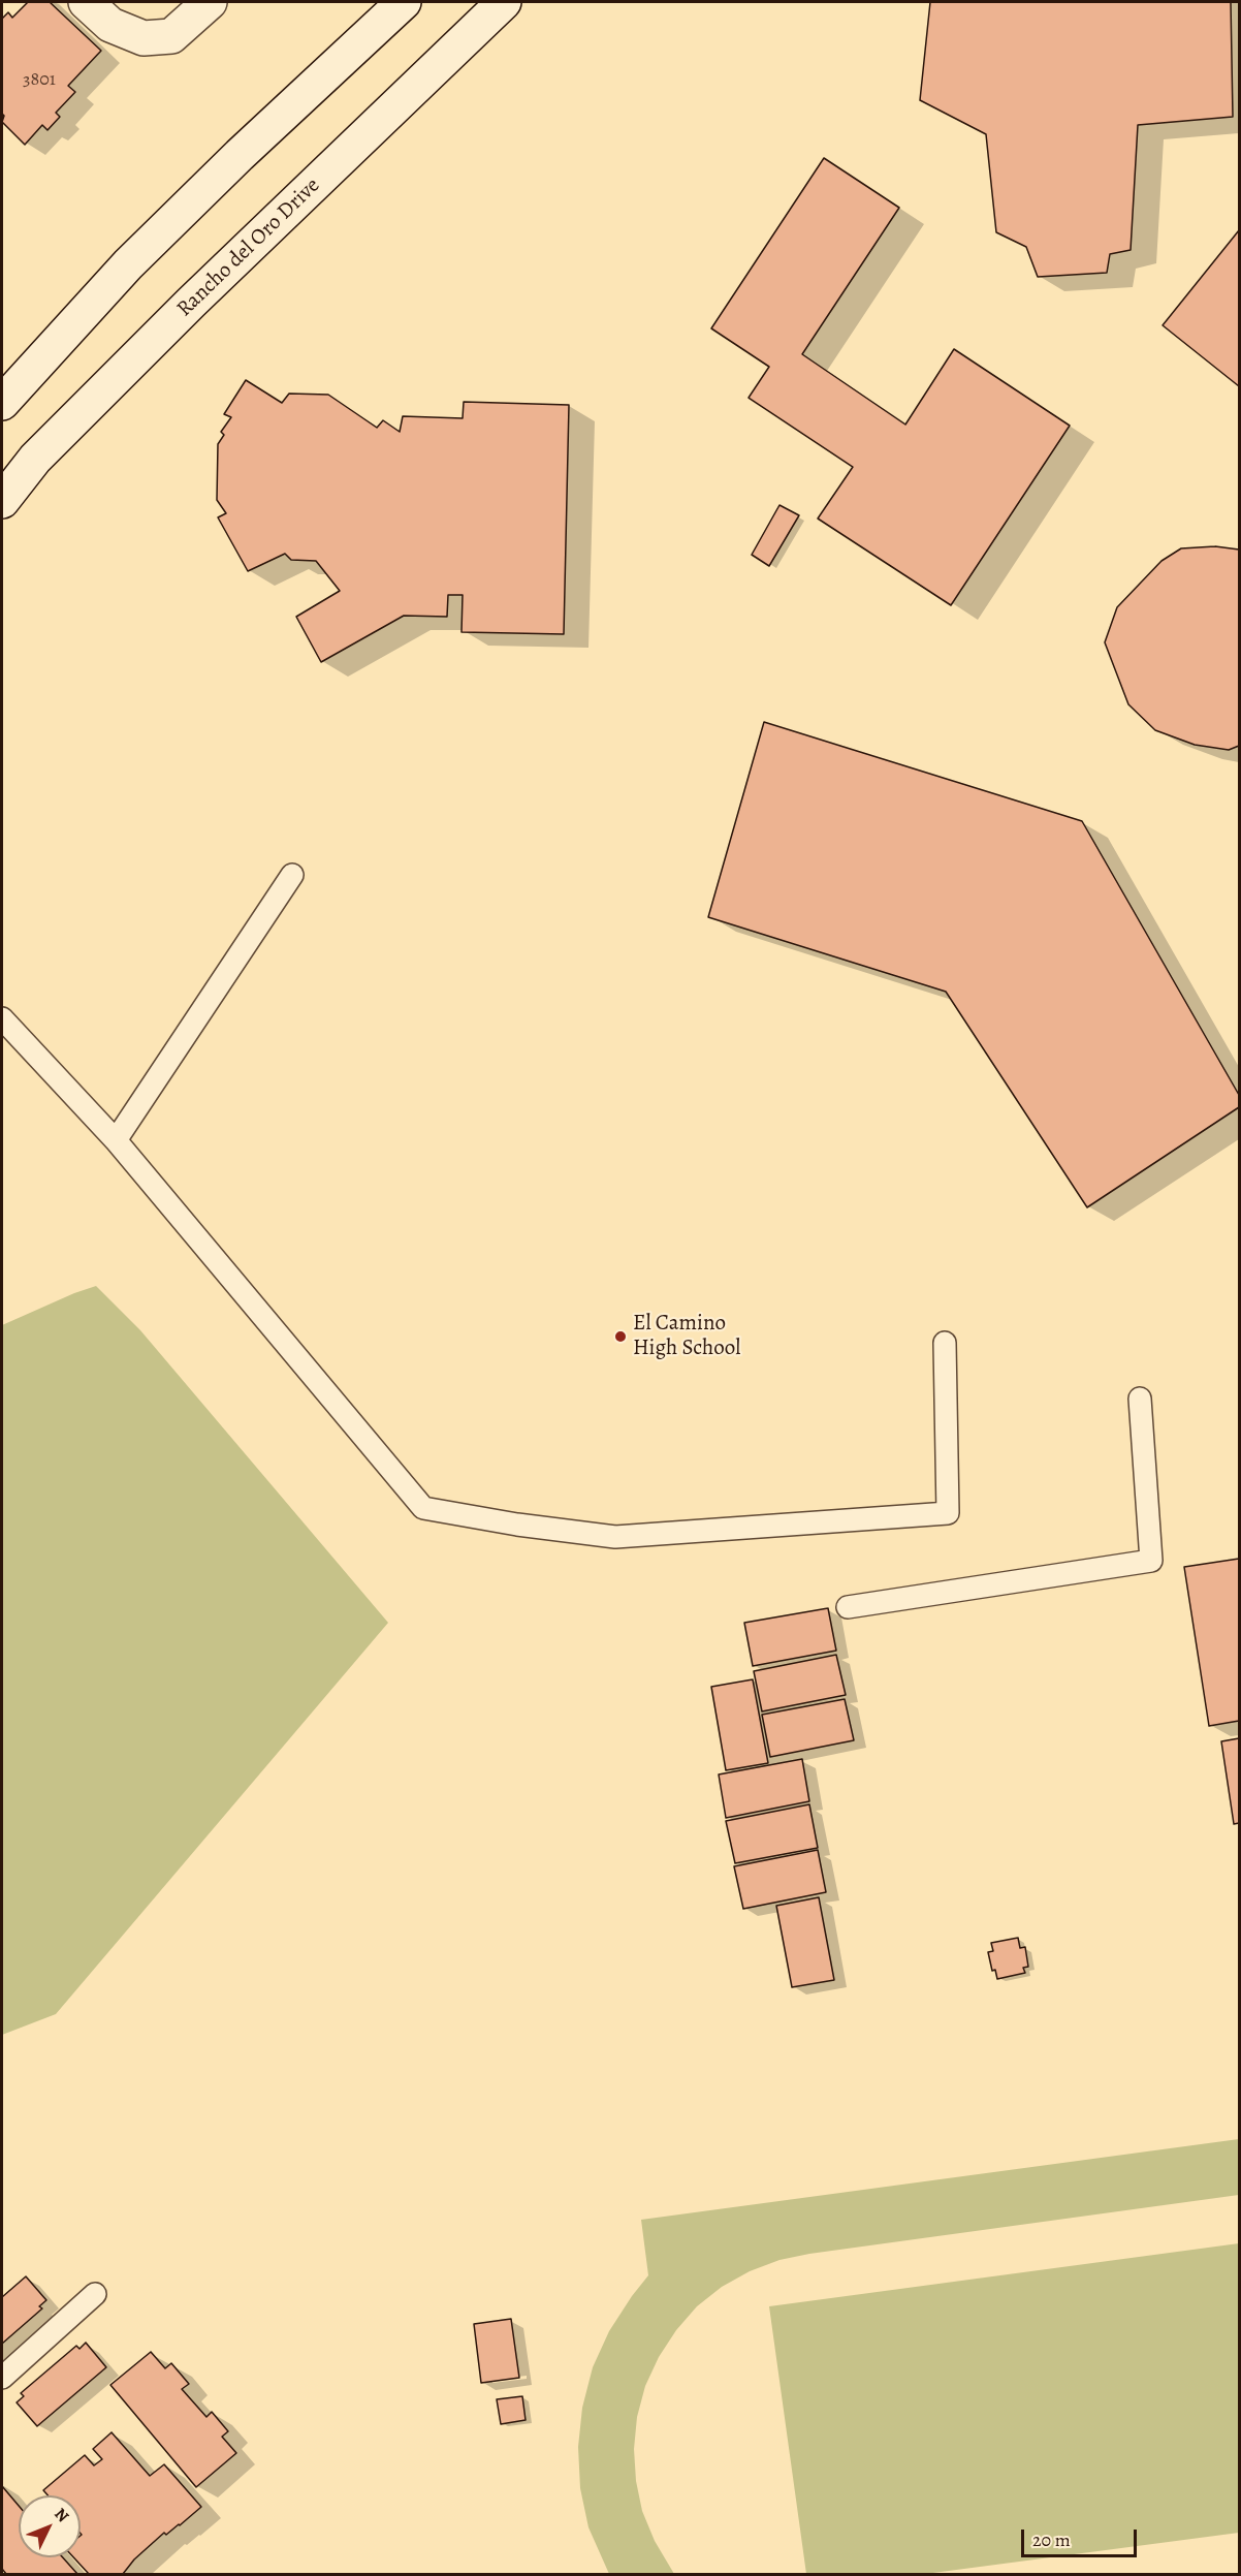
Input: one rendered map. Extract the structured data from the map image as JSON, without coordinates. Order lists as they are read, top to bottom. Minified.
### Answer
{"streets":{"main road":["Rancho del Oro Drive"]},"places":["El Camino High School"],"house_numbers":["3801"],"scale_bar":"20 m","north":"top right"}
